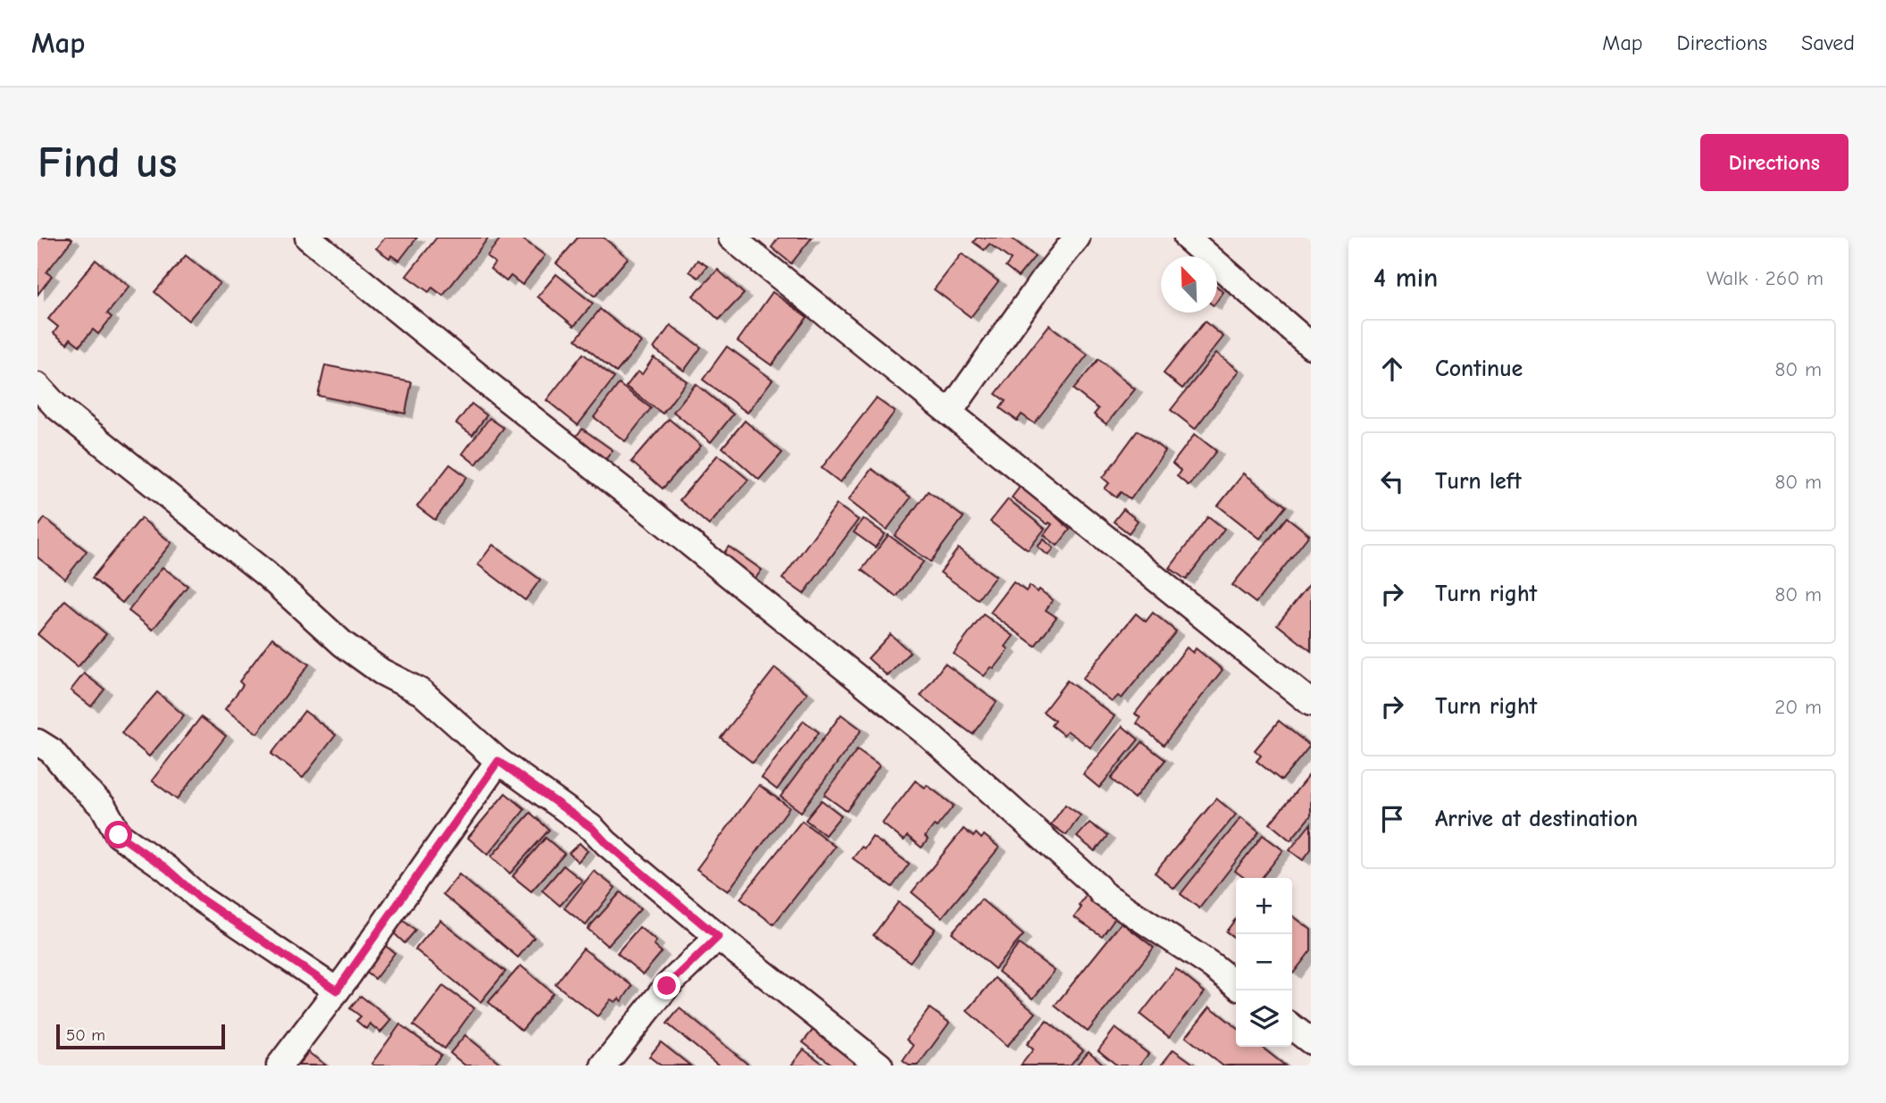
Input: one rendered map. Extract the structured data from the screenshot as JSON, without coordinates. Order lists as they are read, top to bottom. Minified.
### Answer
{"scale_bar":"50 m","north":"top left","page":{"header":"Map","nav":["Map","Directions","Saved"],"buttons":"Directions","title":"Find us","heading":["4 min","Walk · 260 m"],"list":[["Continue","80 m"],["Turn left","80 m"],["Turn right","80 m"],["Turn right","20 m"],"Arrive at destination"],"map_buttons":["+","−"],"scale":"50 m"}}
